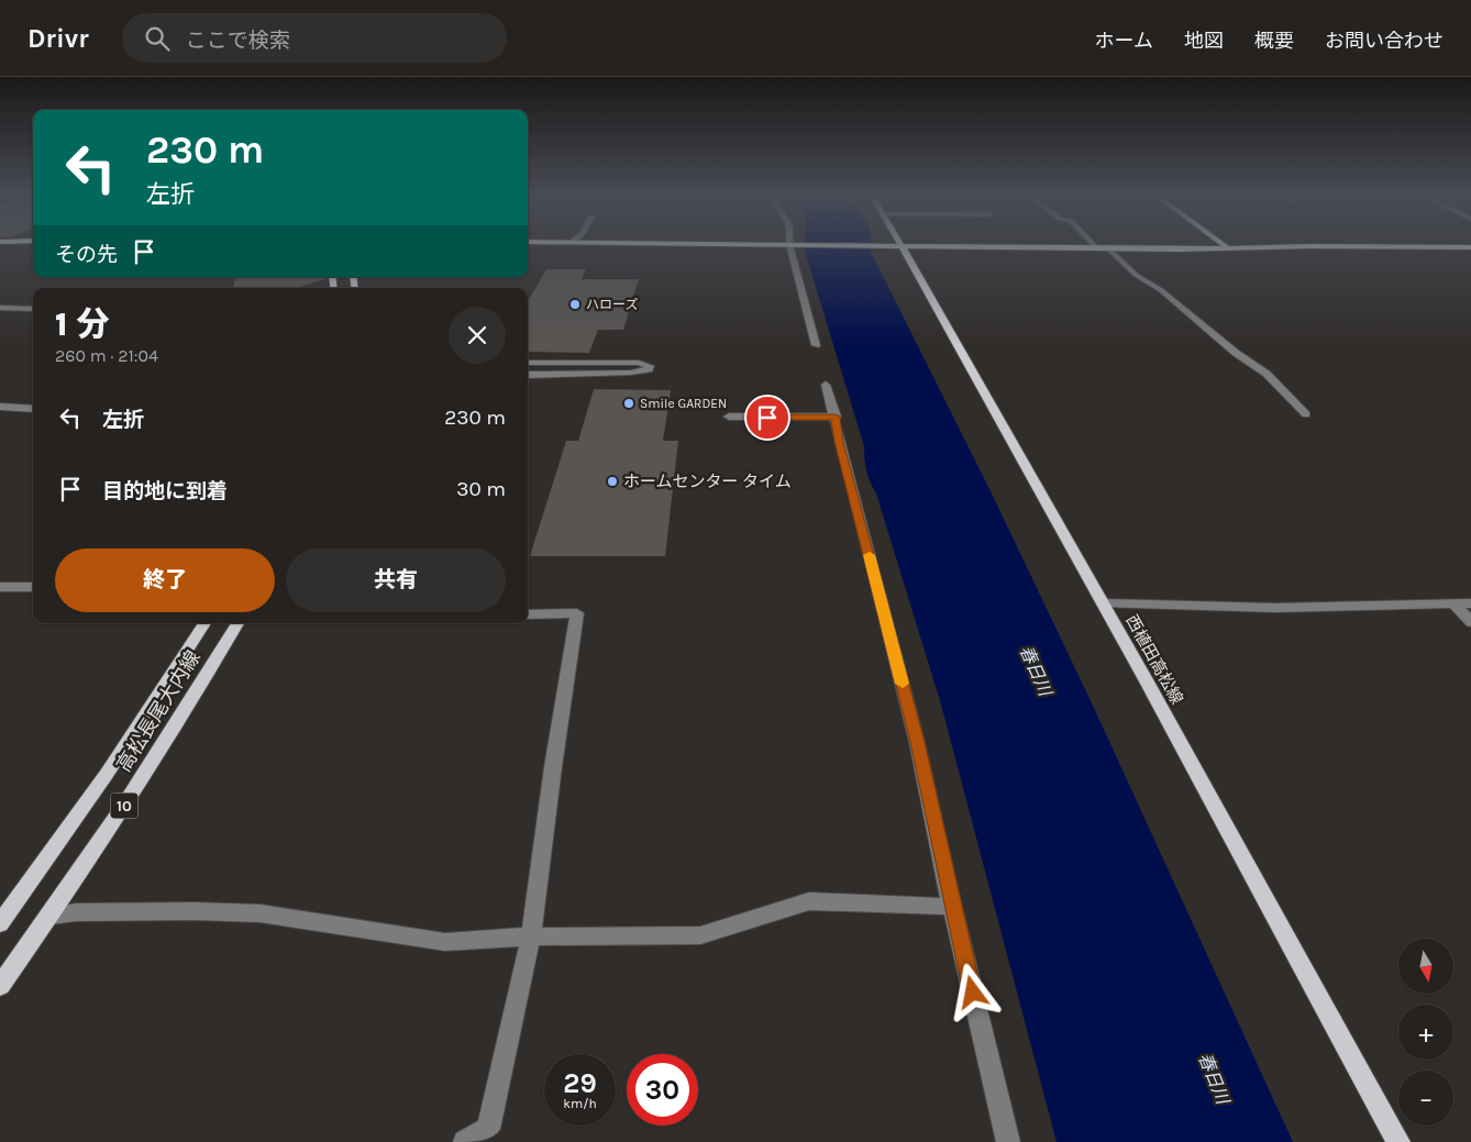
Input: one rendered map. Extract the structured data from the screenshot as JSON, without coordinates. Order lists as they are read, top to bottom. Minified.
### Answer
{"streets":{"main road":["西植田高松線","高松長尾大内線","10"]},"water":["春日川"],"places":["ハローズ","Smile GARDEN","ホームセンター タイム"],"north":"bottom","page":{"header":"Drivr","search":"ここで検索","nav":["ホーム","地図","概要","お問い合わせ"],"turn":["230 m","左折"],"then":"その先","heading":["1 分","260 m · 21:04"],"list":[{"name":"左折","value":"230 m"},{"name":"目的地に到着","value":"30 m"}],"buttons":["終了","共有"],"map_buttons":["+","−"],"speed":"29 km/h","limit":"30"}}
